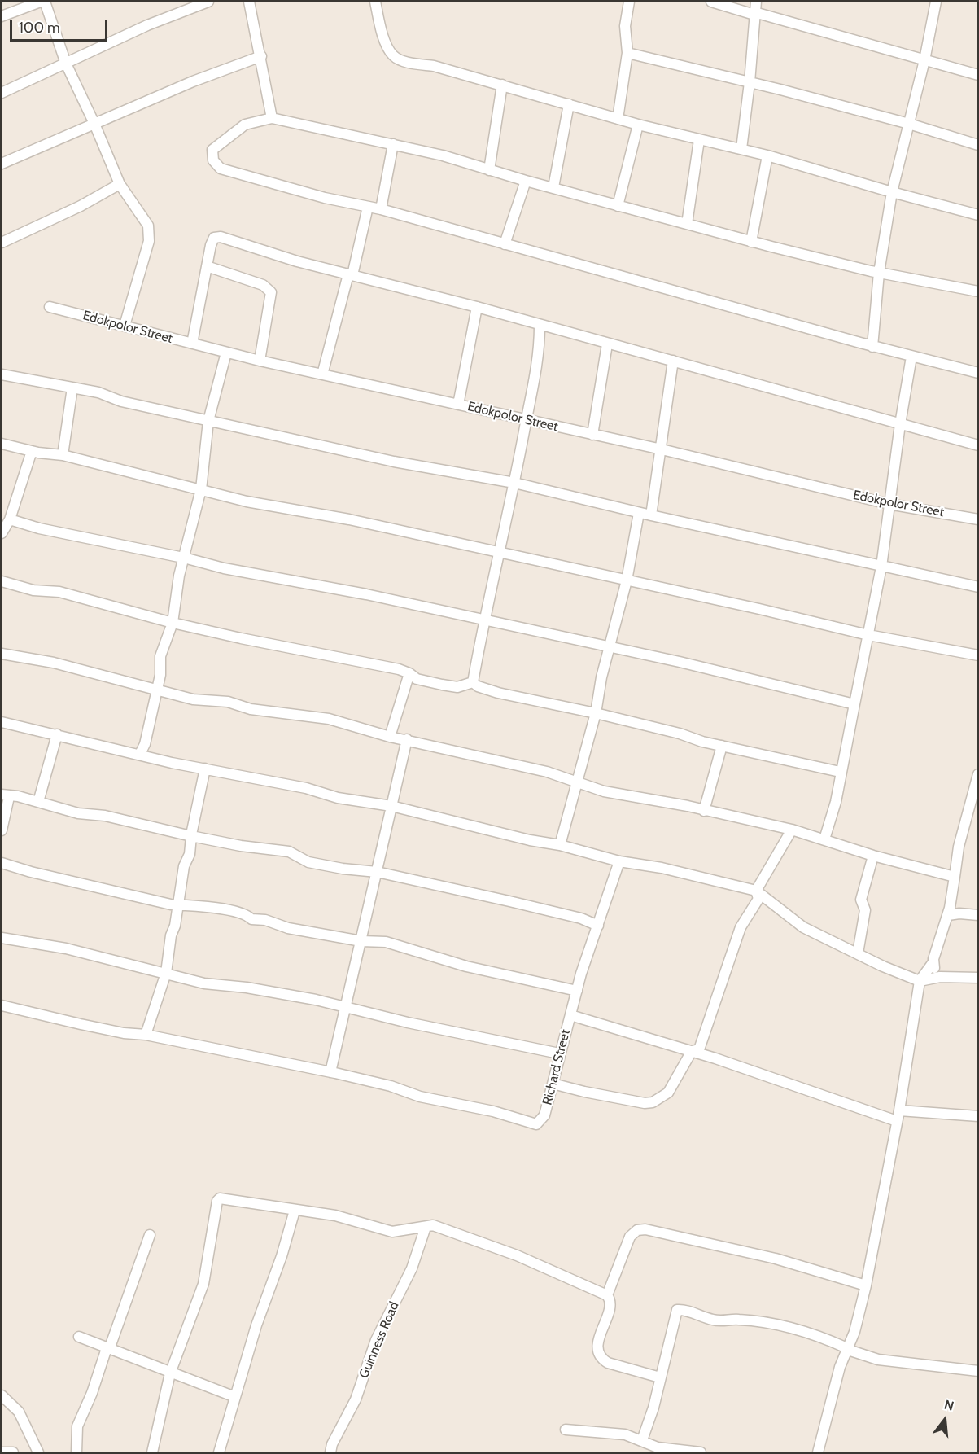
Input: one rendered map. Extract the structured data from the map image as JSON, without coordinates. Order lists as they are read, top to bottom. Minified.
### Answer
{"streets":{"street":["Edokpolor Street","Richard Street","Guinness Road"]},"scale_bar":"100 m","north":"top"}
